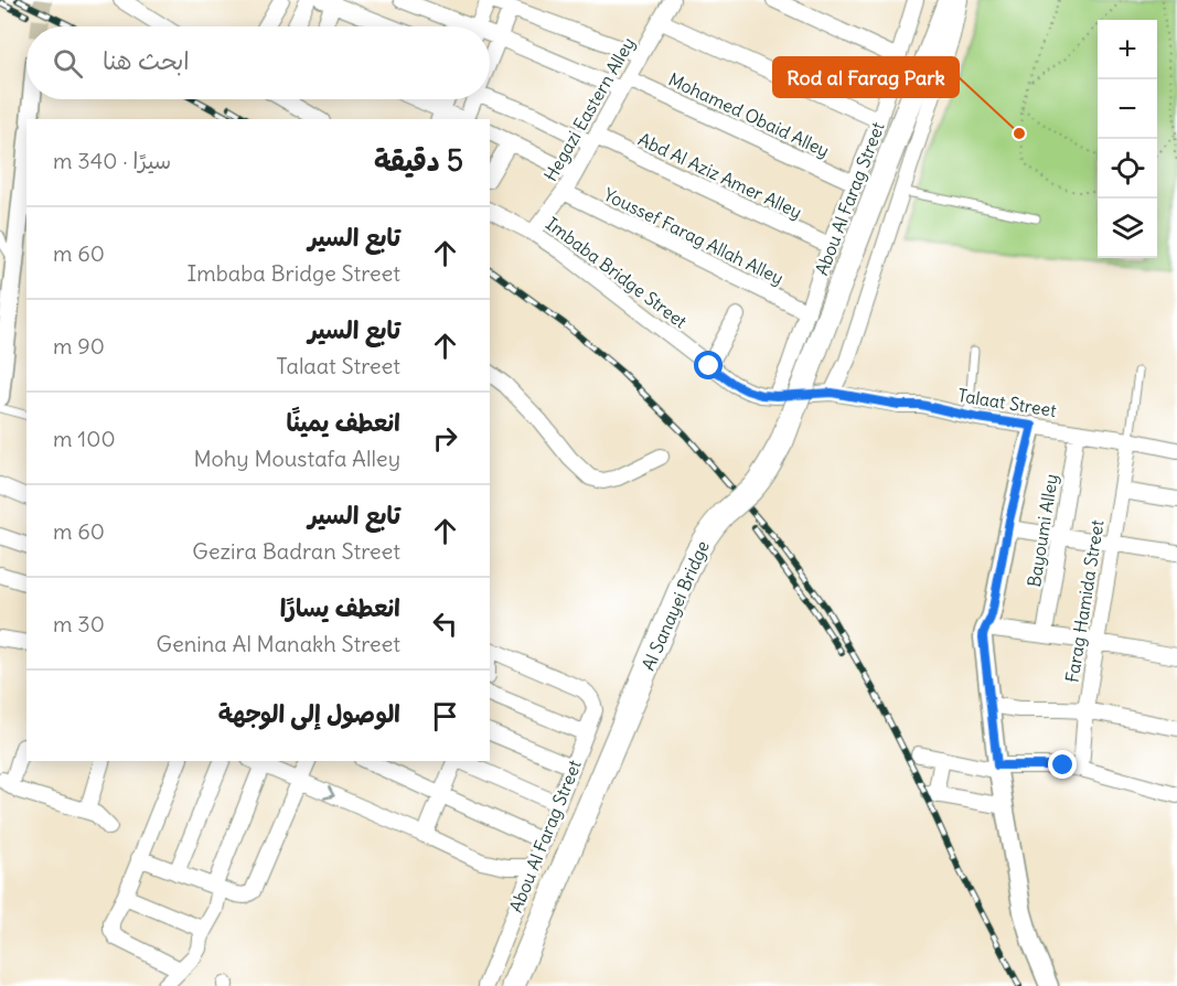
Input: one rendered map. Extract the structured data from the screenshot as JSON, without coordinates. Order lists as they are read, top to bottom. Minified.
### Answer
{"streets":{"main road":["Al Sanayei Bridge"],"street":["Hegazi Eastern Alley","Mohamed Obaid Alley","Abd Al Aziz Amer Alley","Abou Al Farag Street","Youssef Farag Allah Alley","Imbaba Bridge Street","Talaat Street","Bayoumi Alley","Farag Hamida Street"]},"crossings":[["Hegazi Eastern Alley","Mohamed Obaid Alley"],["Hegazi Eastern Alley","Abd Al Aziz Amer Alley"],["Hegazi Eastern Alley","Youssef Farag Allah Alley"],["Hegazi Eastern Alley","Imbaba Bridge Street"],["Mohamed Obaid Alley","Abou Al Farag Street"],["Abd Al Aziz Amer Alley","Abou Al Farag Street"],["Abou Al Farag Street","Youssef Farag Allah Alley"],["Abou Al Farag Street","Imbaba Bridge Street"],["Imbaba Bridge Street","Talaat Street"],["Talaat Street","Bayoumi Alley"],["Talaat Street","Farag Hamida Street"]],"places":["Rod al Farag Park"],"page":{"map_buttons":["+","−"],"search":"ابحث هنا","heading":["5 دقيقة","سيرًا · 340 m"],"list":[["تابع السير","Imbaba Bridge Street","60 m"],["تابع السير","Talaat Street","90 m"],["انعطف يمينًا","Mohy Moustafa Alley","100 m"],["تابع السير","Gezira Badran Street","60 m"],["انعطف يسارًا","Genina Al Manakh Street","30 m"],"الوصول إلى الوجهة"]}}
